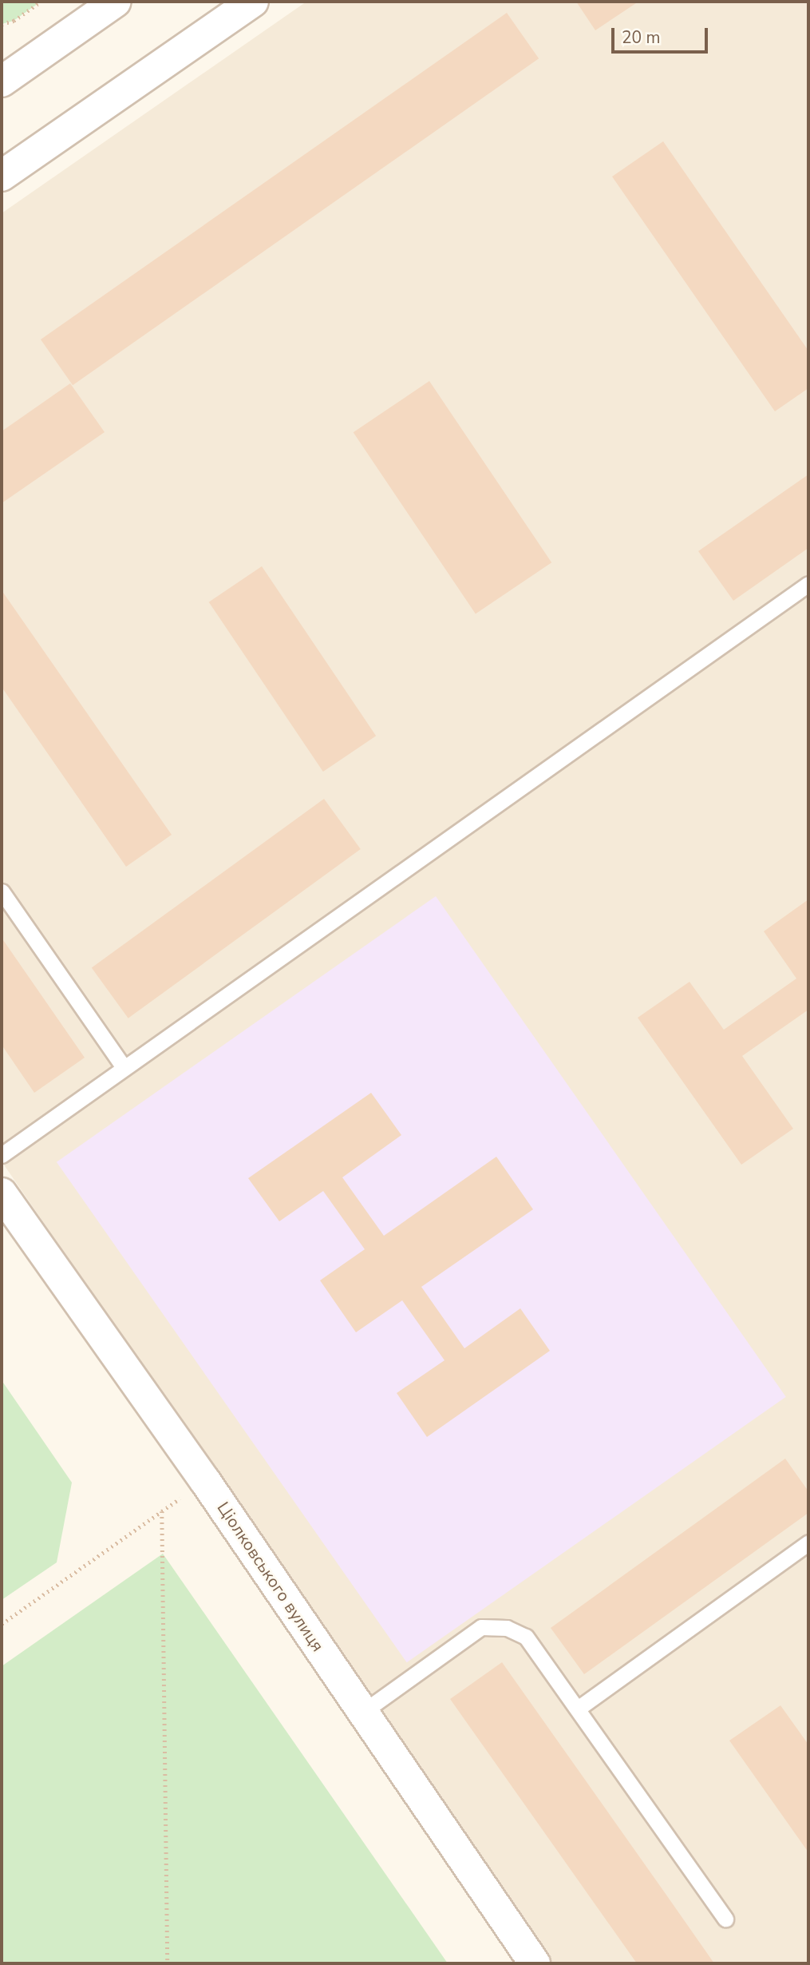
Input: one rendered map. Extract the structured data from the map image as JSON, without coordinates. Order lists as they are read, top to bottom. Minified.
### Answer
{"streets":{"street":["Ціолковського вулиця"]},"scale_bar":"20 m"}
